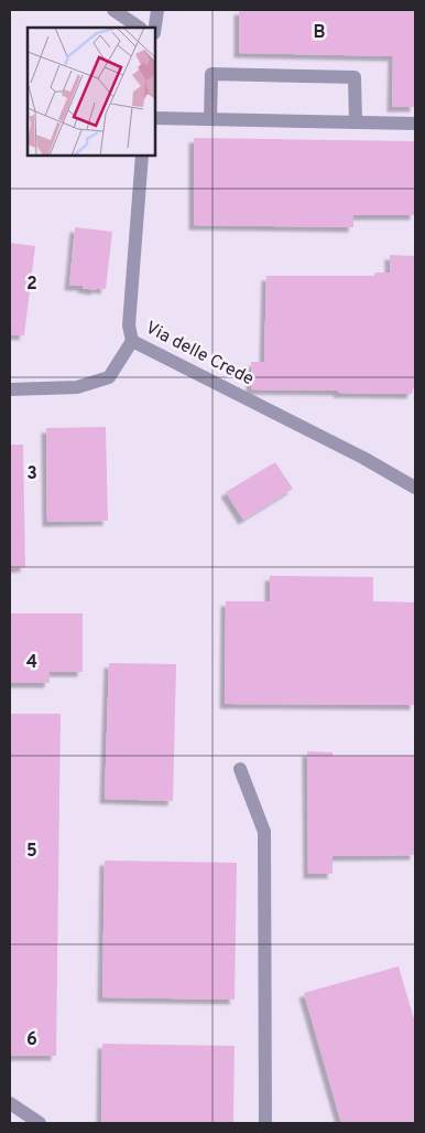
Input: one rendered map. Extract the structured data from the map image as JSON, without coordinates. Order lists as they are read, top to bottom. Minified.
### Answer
{"streets":{"street":["Via delle Crede"]},"grid":{"columns":["B"],"rows":["2","3","4","5","6"]}}
